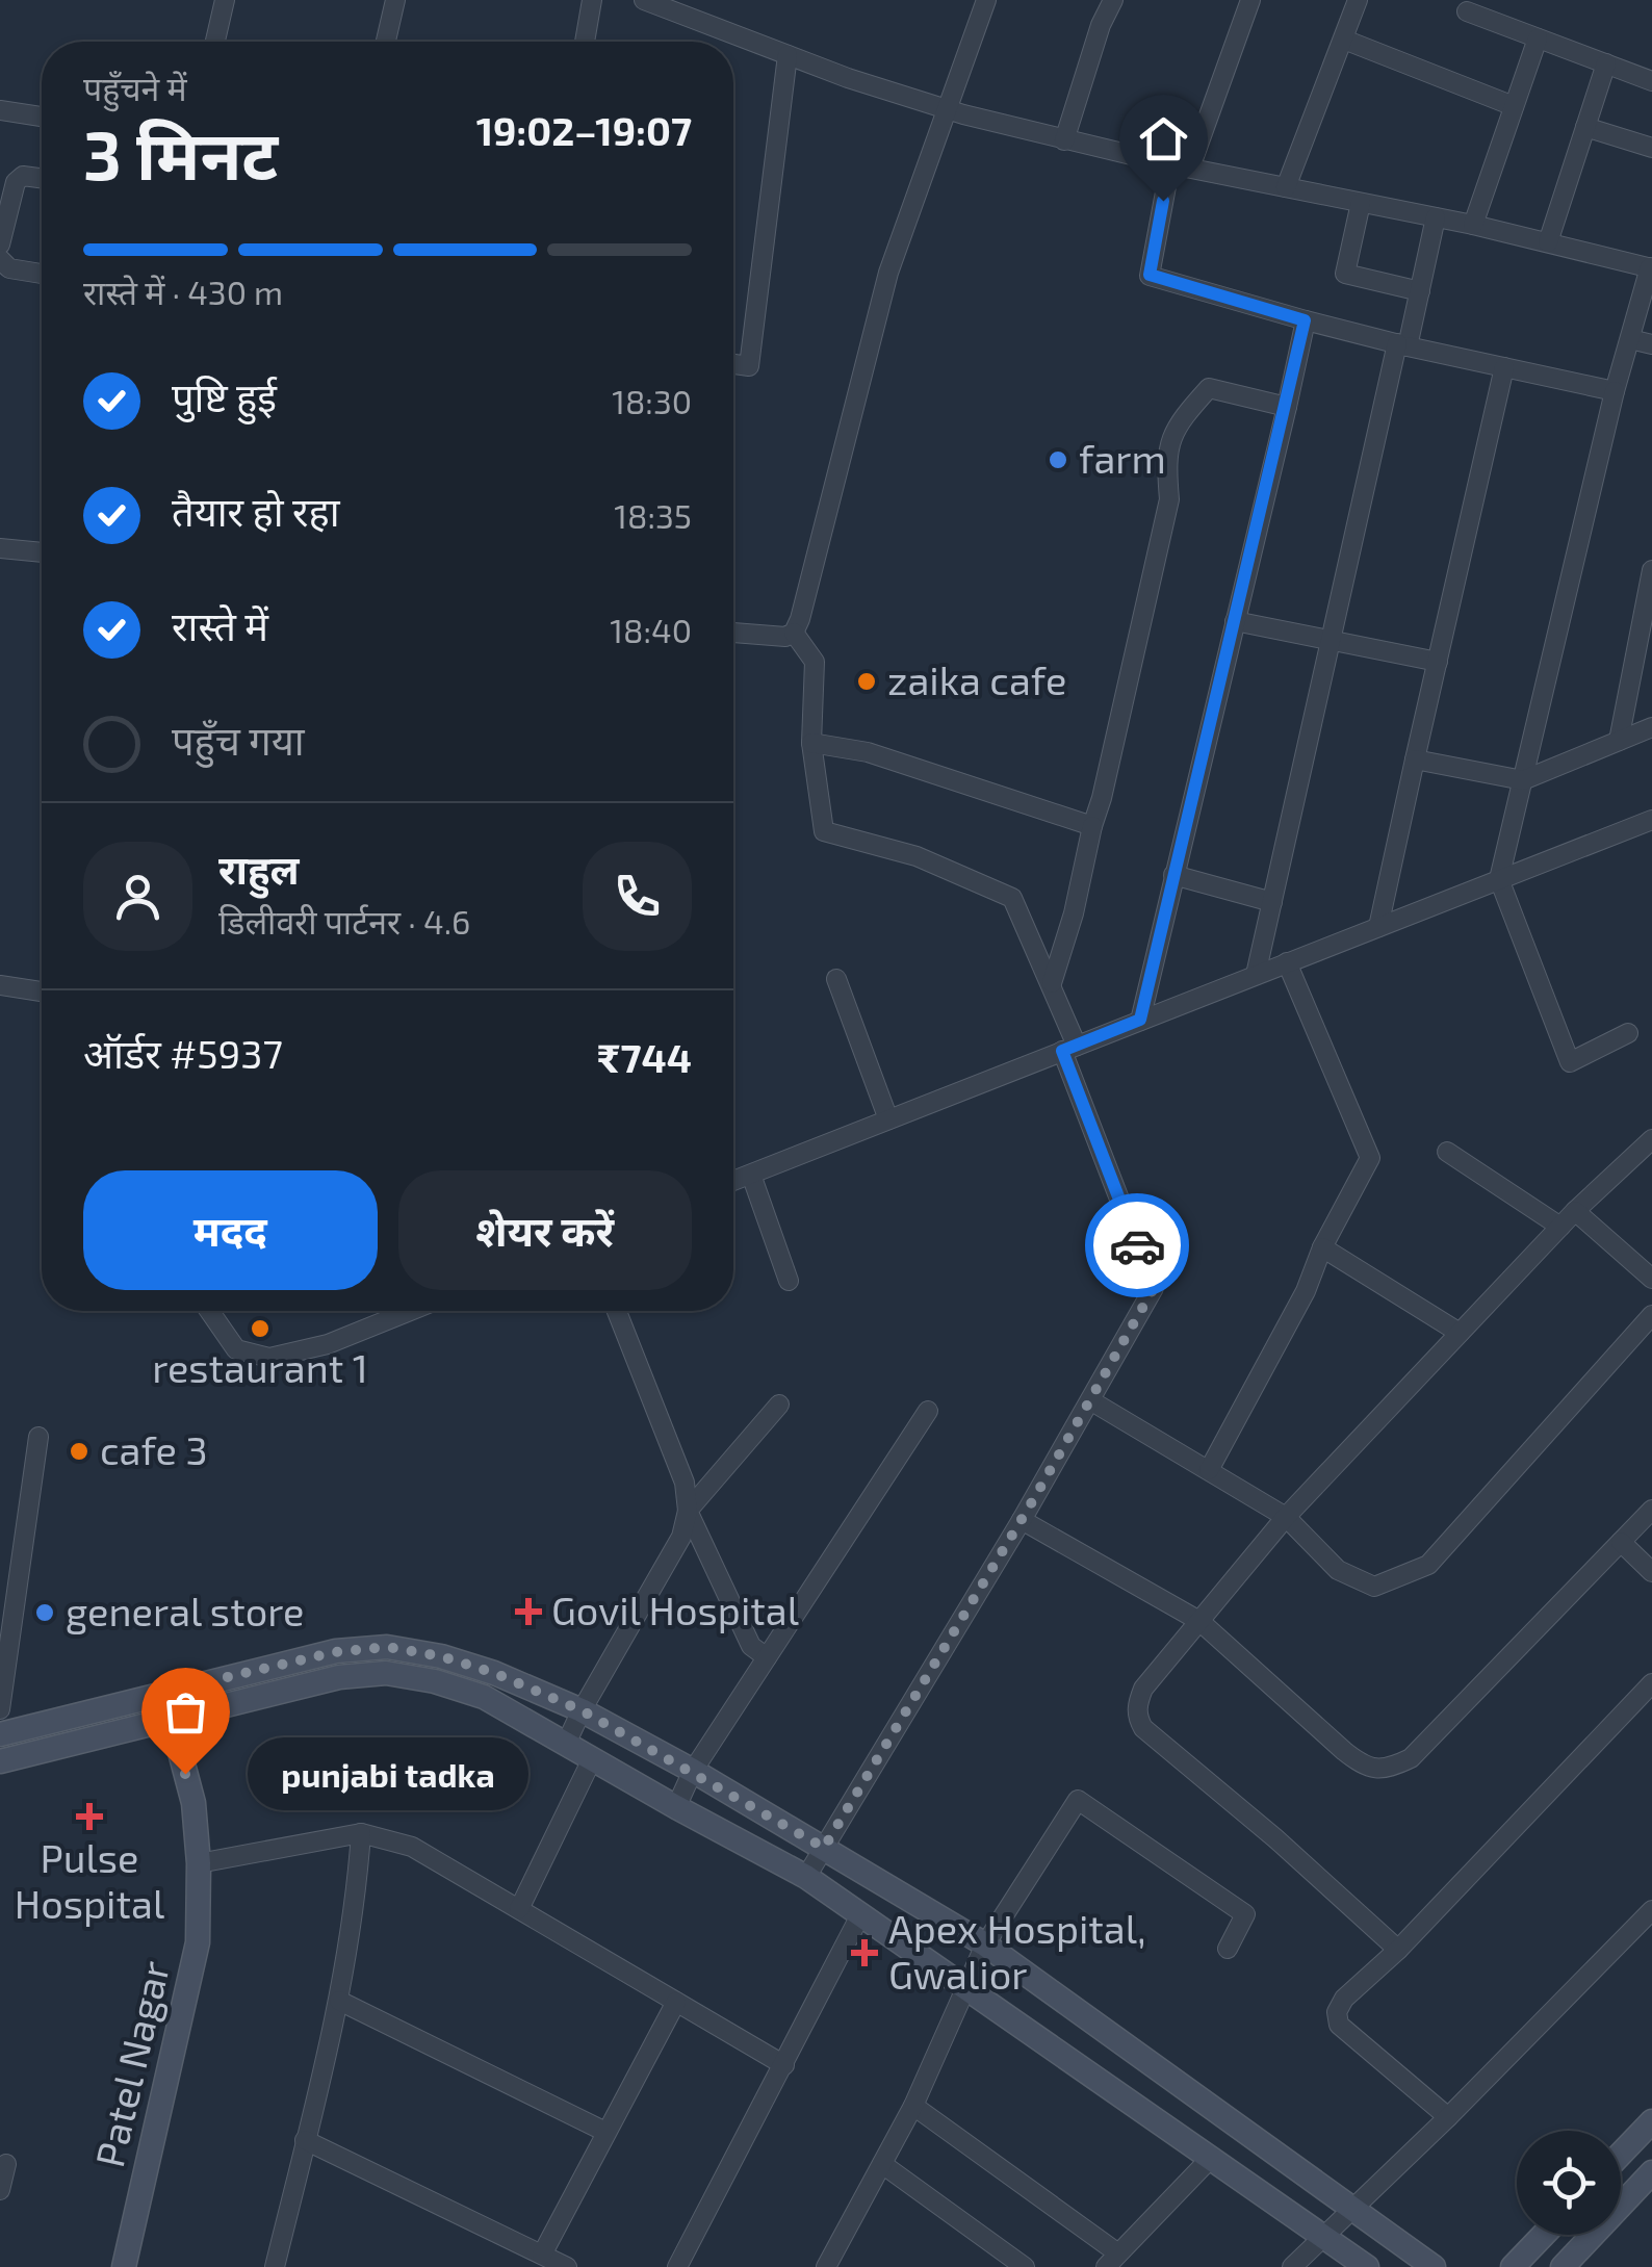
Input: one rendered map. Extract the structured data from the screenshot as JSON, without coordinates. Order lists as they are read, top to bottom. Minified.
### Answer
{"streets":{"main road":["Patel Nagar"]},"places":{"other":["farm","zaika cafe","restaurant 1","cafe 3","general store","punjabi tadka"],"health":["Govil Hospital","Pulse Hospital","Apex Hospital, Gwalior"]},"page":{"heading":["3 मिनट","पहुँचने में","19:02–19:07"],"panel":["राहुल","डिलीवरी पार्टनर · 4.6","ऑर्डर #5937","₹744"],"bar":"रास्ते में · 430 m","list":[["पुष्टि हुई","18:30"],["तैयार हो रहा","18:35"],["रास्ते में","18:40"],"पहुँच गया"],"buttons":["मदद","शेयर करें"],"bubble":"punjabi tadka"}}
